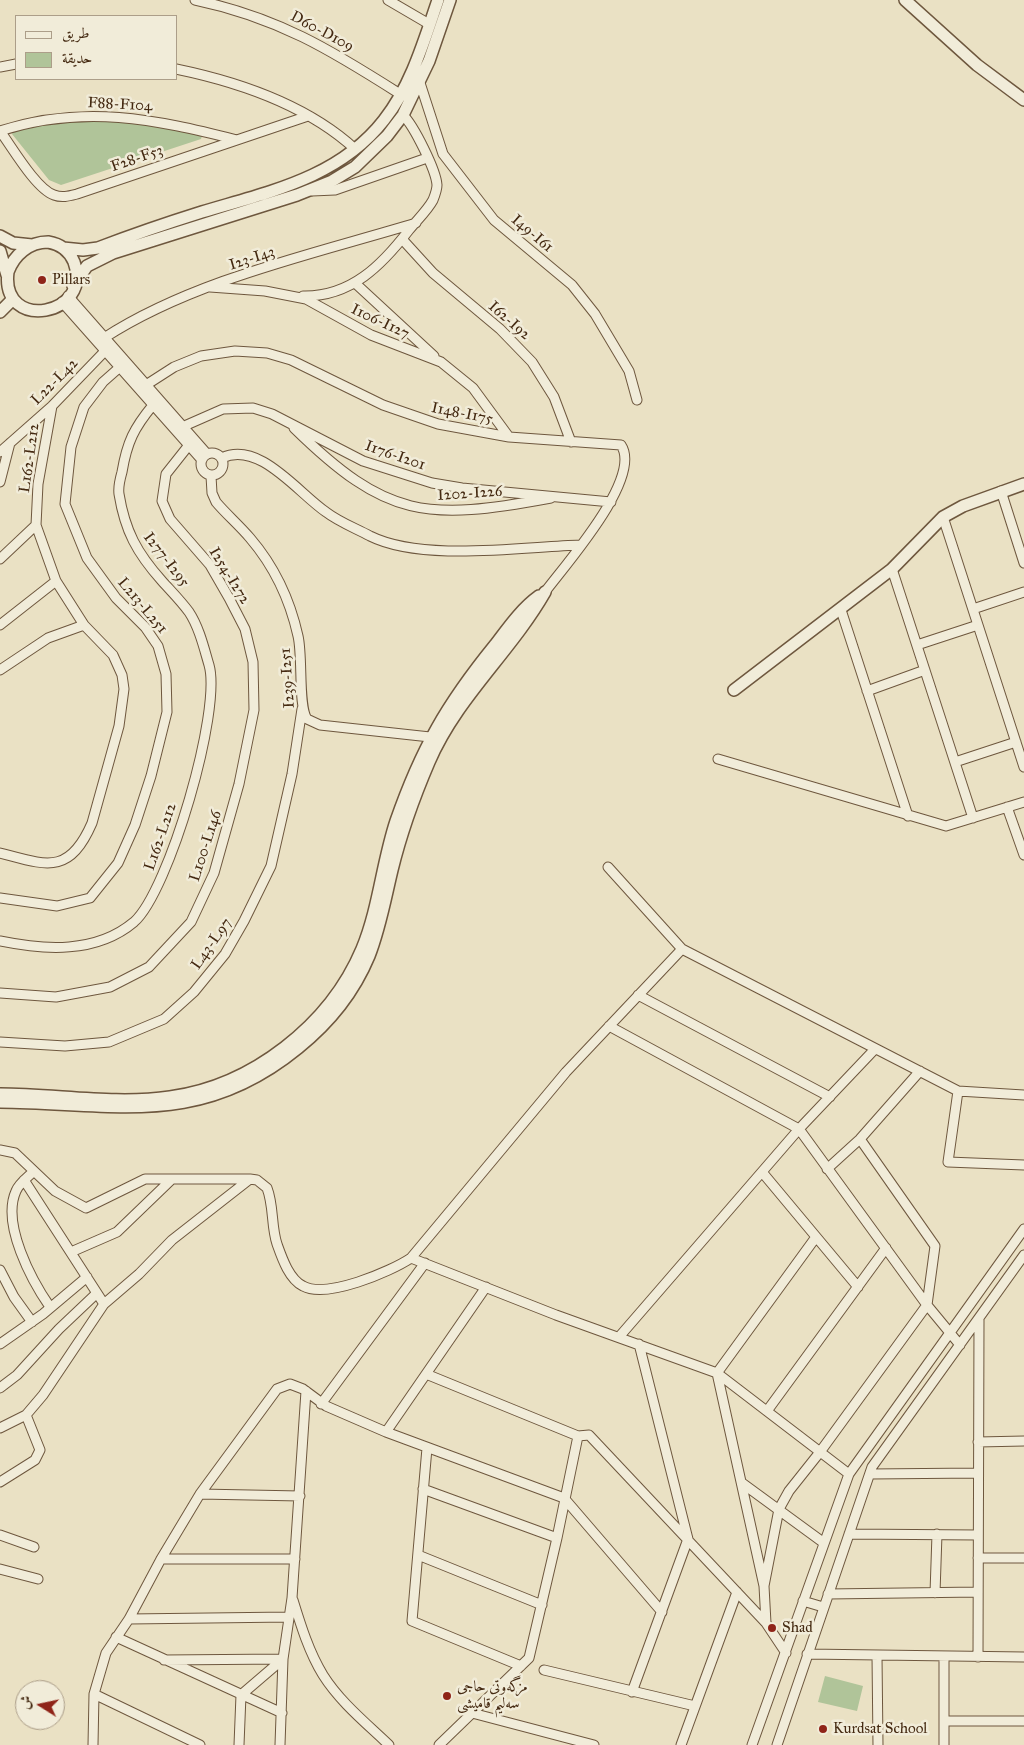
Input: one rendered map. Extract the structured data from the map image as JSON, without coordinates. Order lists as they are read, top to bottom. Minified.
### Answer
{"streets":{"street":["D60-D109","F88-F104","F28-F53","I49-I61","I23-I43","I62-I92","I106-I127","L22-L42","I148-I175","I176-I201","L162-L212","I202-I226","I277-I295","I254-I272","L213-L251","I239-I251","L100-L146","L43-L97"]},"crossings":[["F88-F104","F28-F53"],["I23-I43","I106-I127"],["I62-I92","I148-I175"],["I106-I127","I148-I175"],["L22-L42","L162-L212"],["I148-I175","I176-I201"],["I176-I201","I202-I226"],["L162-L212","I277-I295"],["I254-I272","L100-L146"],["I239-I251","L43-L97"]],"places":["Pillars","Shad","مزگەوتی حاجی سەلیم قامیشی","Kurdsat School"],"legend":["طريق","حديقة"],"north":"left"}
